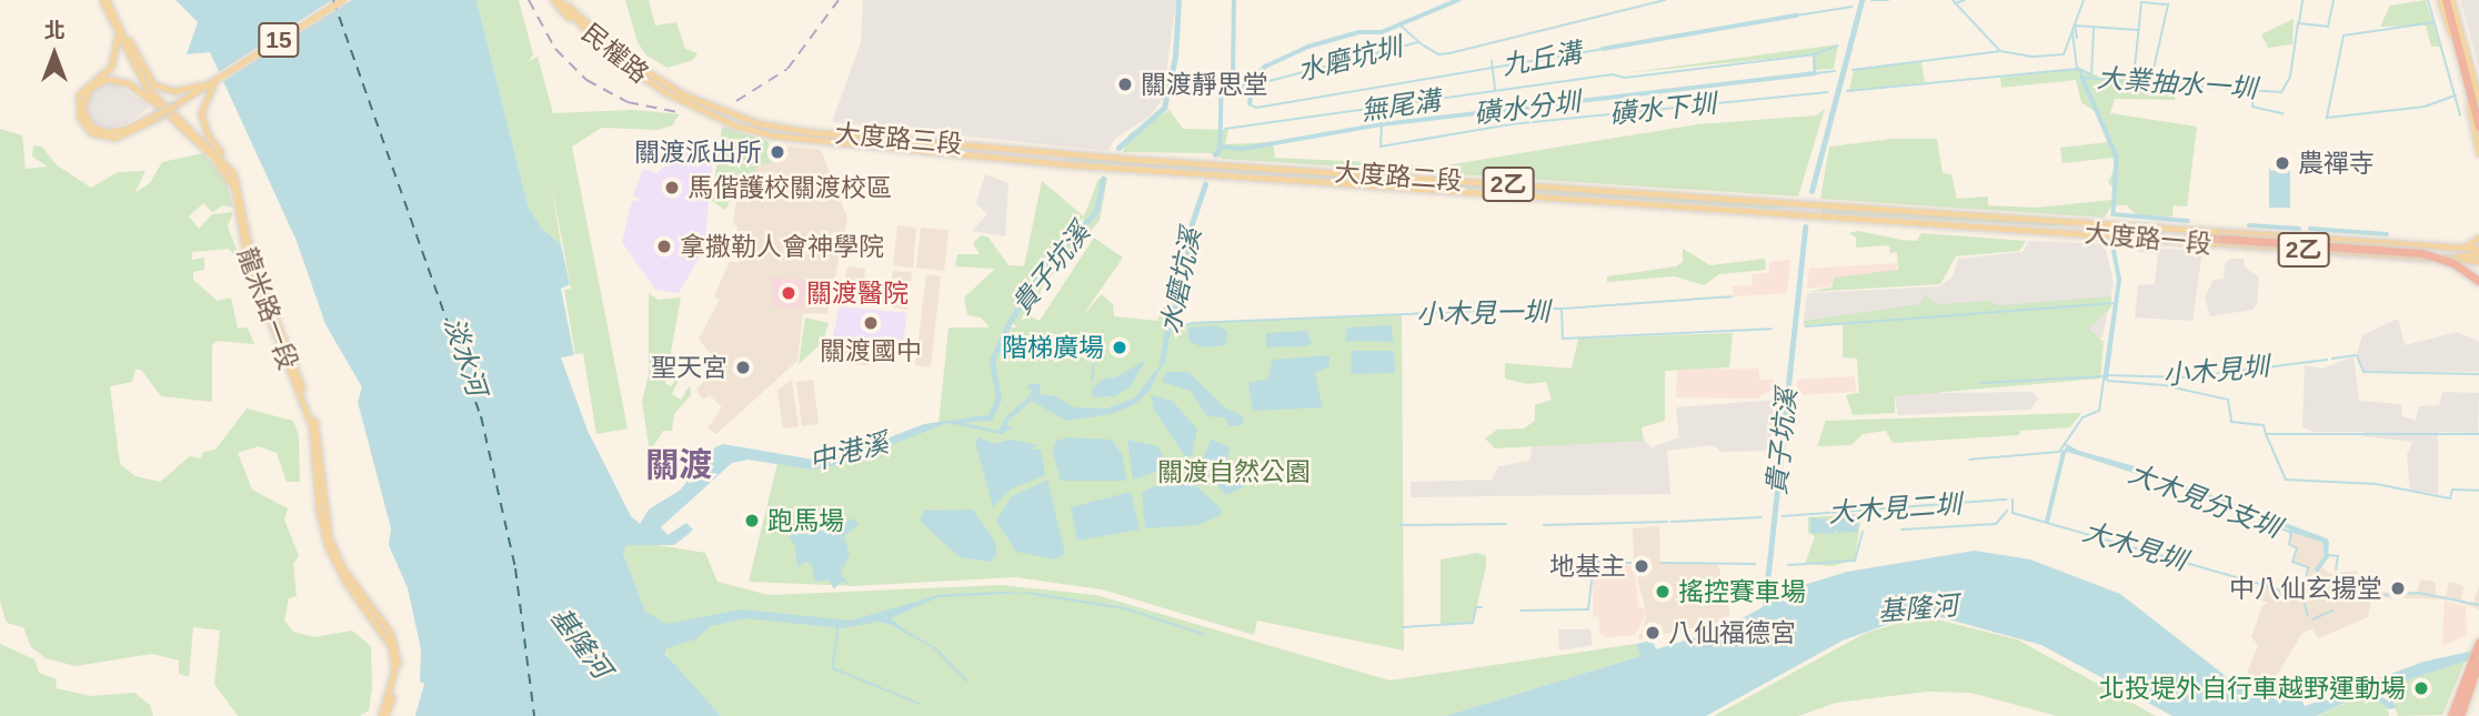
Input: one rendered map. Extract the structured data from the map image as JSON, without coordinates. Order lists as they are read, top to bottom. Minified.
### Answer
{"streets":{"main road":["15","民權路","大度路三段","大度路二段","2乙","大度路一段","龍米路一段"]},"crossings":[["15","龍米路一段"],["民權路","大度路三段"],["大度路三段","大度路二段"],["大度路二段","大度路一段"]],"districts":["關渡"],"water":["水磨坑圳","九丘溝","大業抽水一圳","無尾溝","磺水分圳","磺水下圳","貴子坑溪","水磨坑溪","小木見一圳","淡水河","小木見圳","中港溪","大木見分支圳","大木見二圳","大木見圳","基隆河"],"parks":["關渡自然公園"],"places":["關渡靜思堂","關渡派出所","農禪寺","馬偕護校關渡校區","拿撒勒人會神學院","關渡醫院","關渡國中","階梯廣場","聖天宮","跑馬場","地基主","中八仙玄揚堂","搖控賽車場","八仙福德宮","北投堤外自行車越野運動場"],"north":"top"}
